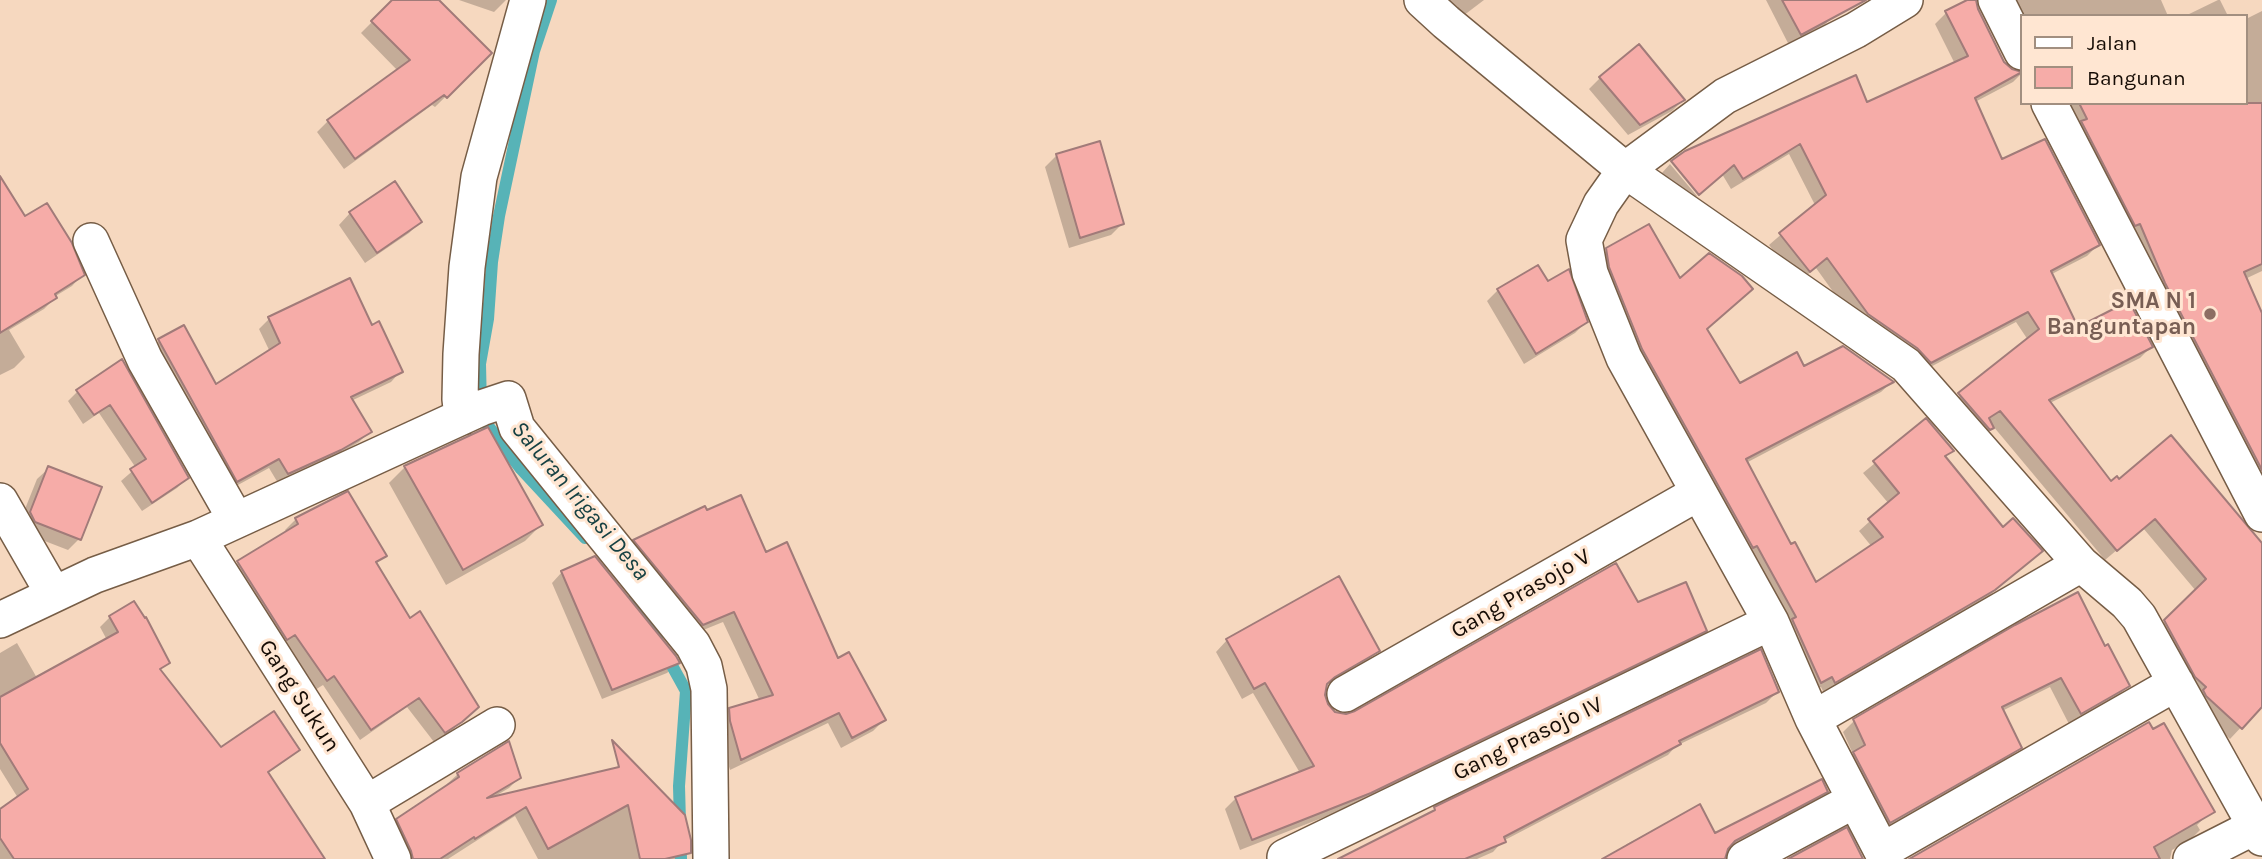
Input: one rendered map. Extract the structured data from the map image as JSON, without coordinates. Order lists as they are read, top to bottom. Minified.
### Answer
{"streets":{"street":["Gang Prasojo V","Gang Sukun","Gang Prasojo IV"]},"water":["Saluran Irigasi Desa"],"places":["SMA N 1 Banguntapan"],"legend":["Jalan","Bangunan"]}
